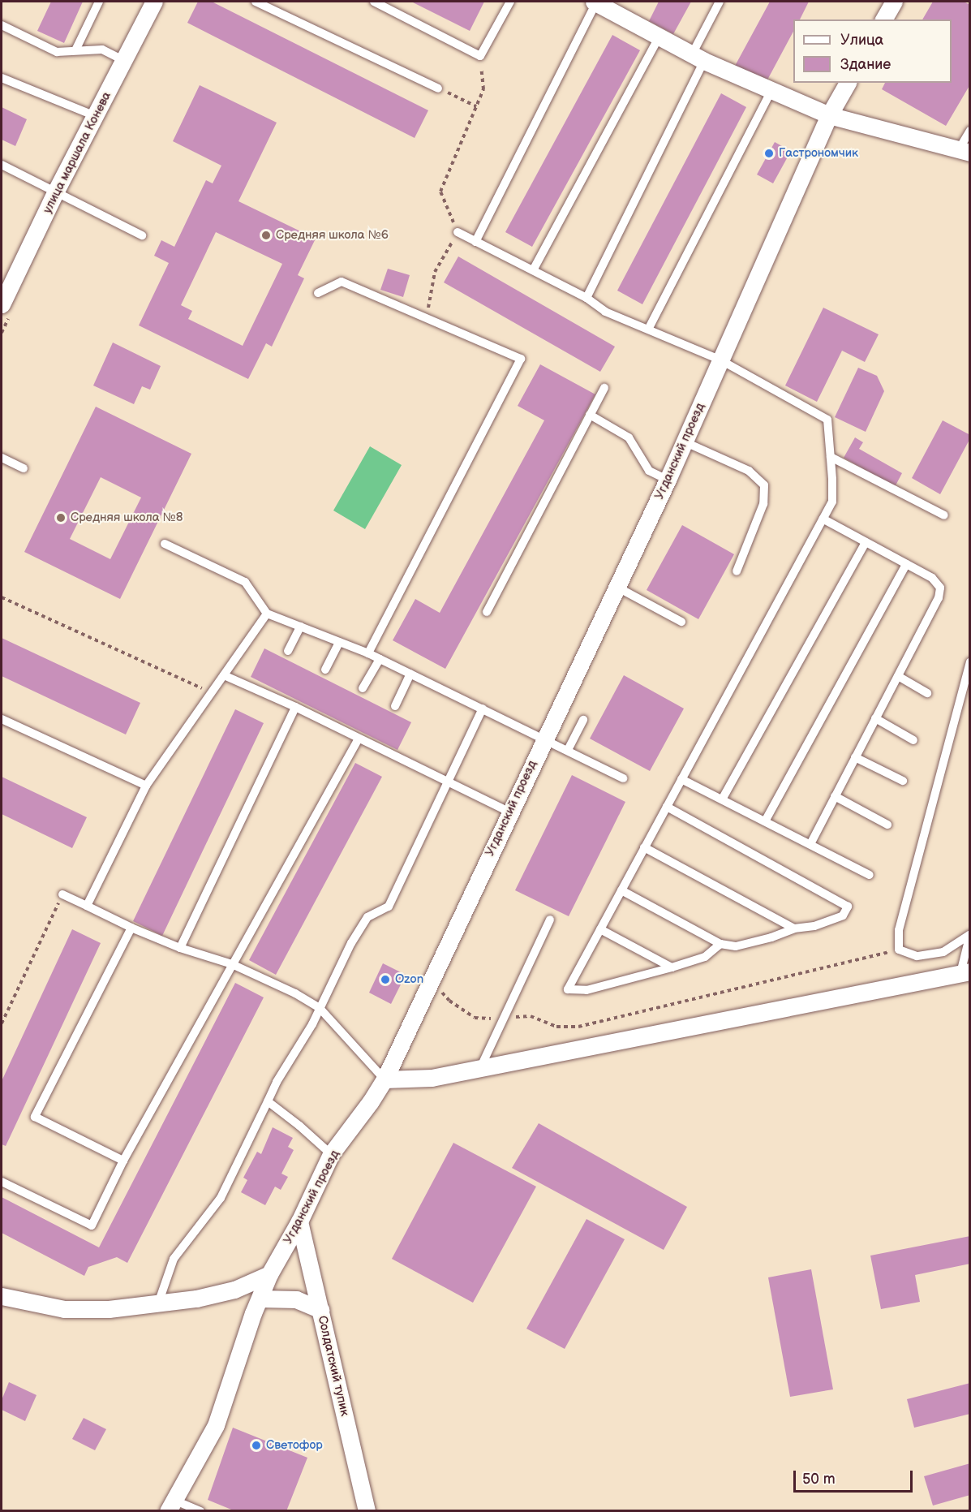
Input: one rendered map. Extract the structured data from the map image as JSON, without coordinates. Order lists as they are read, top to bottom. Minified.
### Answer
{"streets":{"street":["улица маршала Конева","Угданский проезд","Солдатский тупик"]},"crossings":[["Угданский проезд","Солдатский тупик"]],"places":["Гастрономчик","Средняя школа №6","Средняя школа №8","Ozon","Светофор"],"legend":["Улица","Здание"],"scale_bar":"50 m"}
